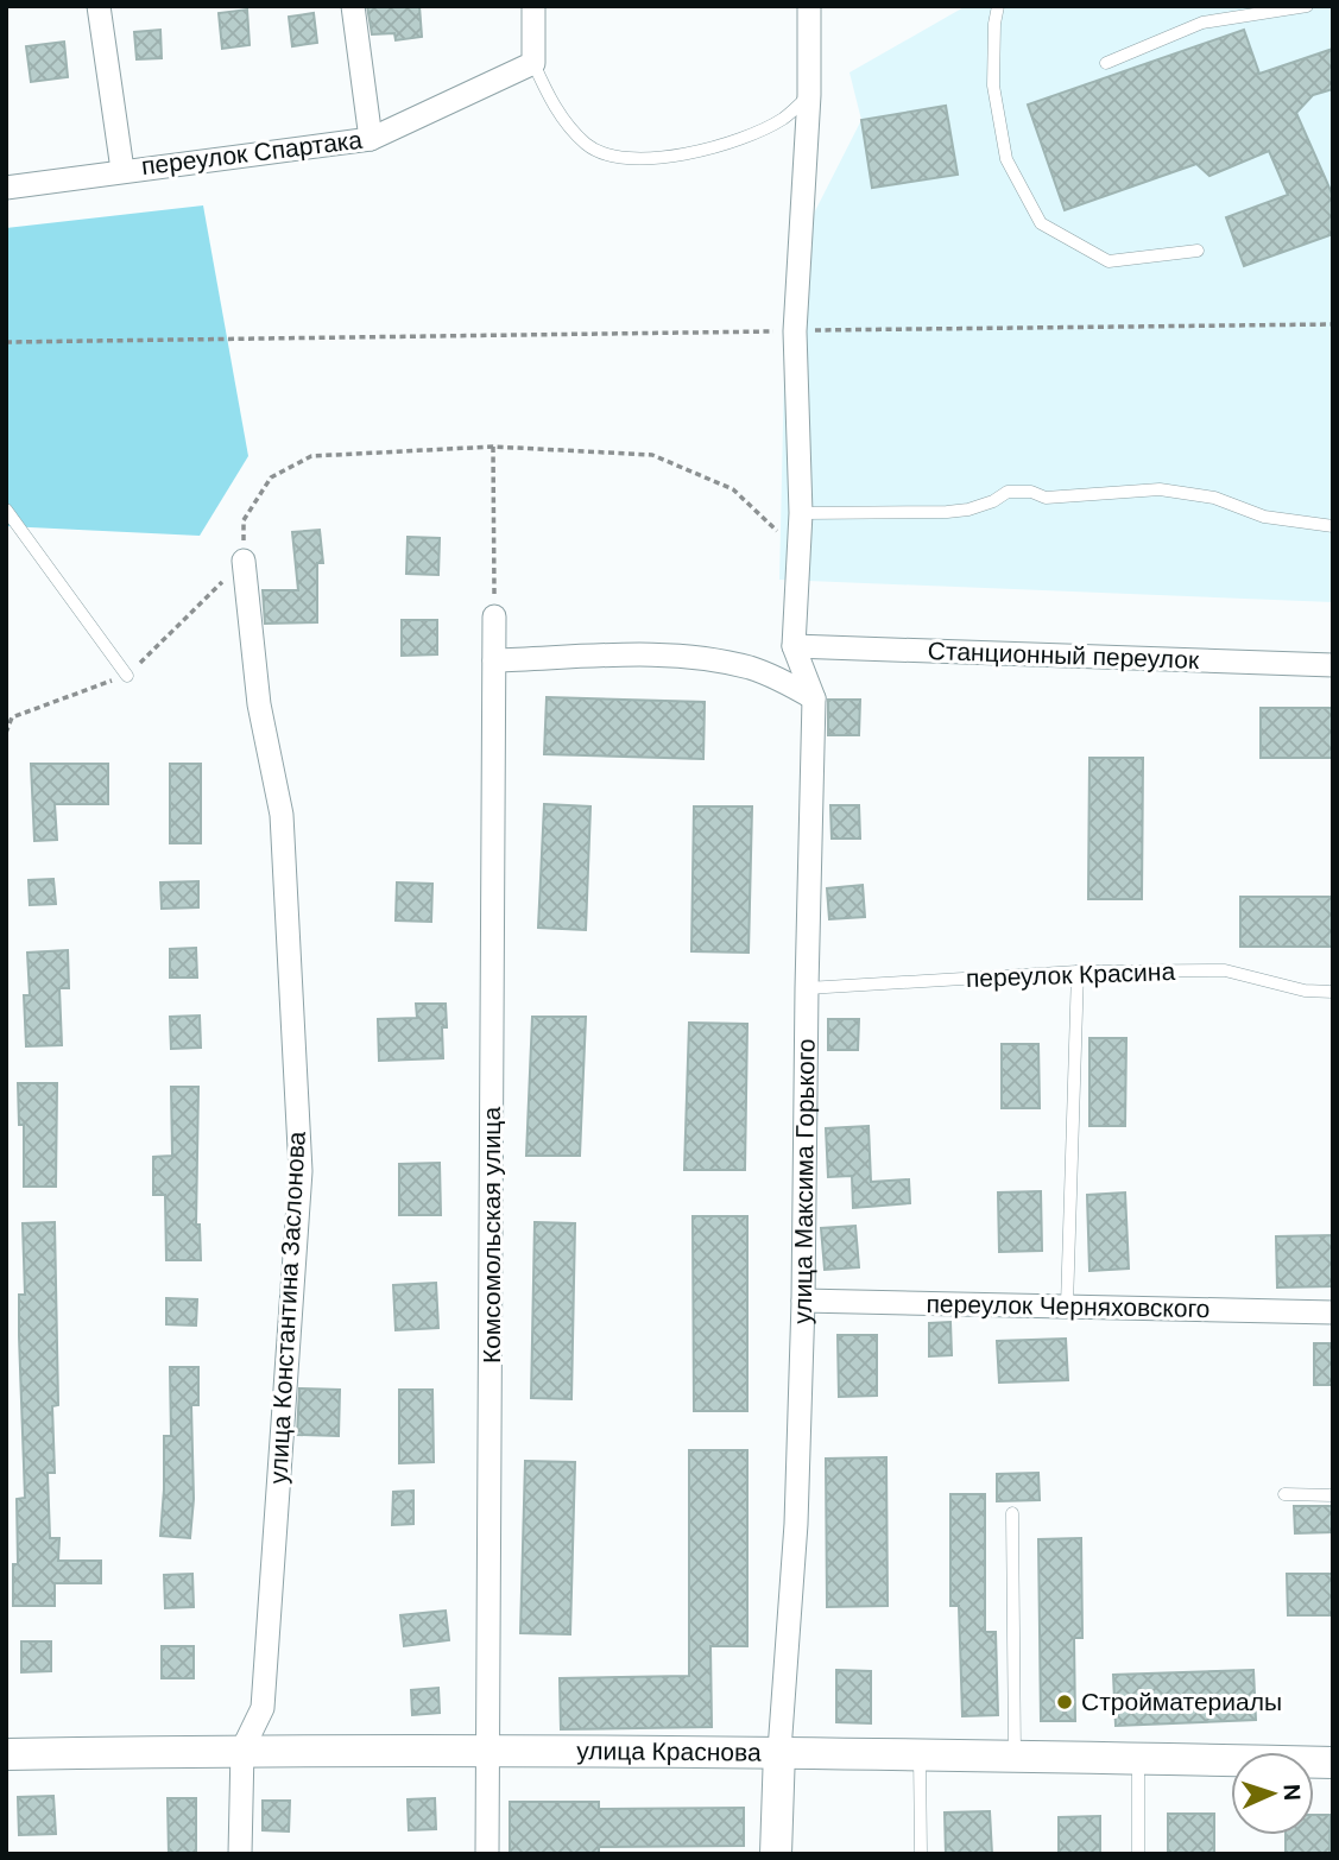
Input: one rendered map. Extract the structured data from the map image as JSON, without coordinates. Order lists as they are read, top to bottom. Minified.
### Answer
{"streets":{"main road":["улица Максима Горького","улица Краснова"],"street":["переулок Спартака","Станционный переулок","Комсомольская улица","переулок Черняховского","улица Константина Заслонова"],"lane":["переулок Красина"]},"crossings":[["Станционный переулок","улица Максима Горького"],["переулок Красина","улица Максима Горького"],["улица Максима Горького","переулок Черняховского"],["улица Максима Горького","улица Краснова"],["Комсомольская улица","улица Краснова"],["улица Константина Заслонова","улица Краснова"]],"places":["Стройматериалы"],"north":"right"}
